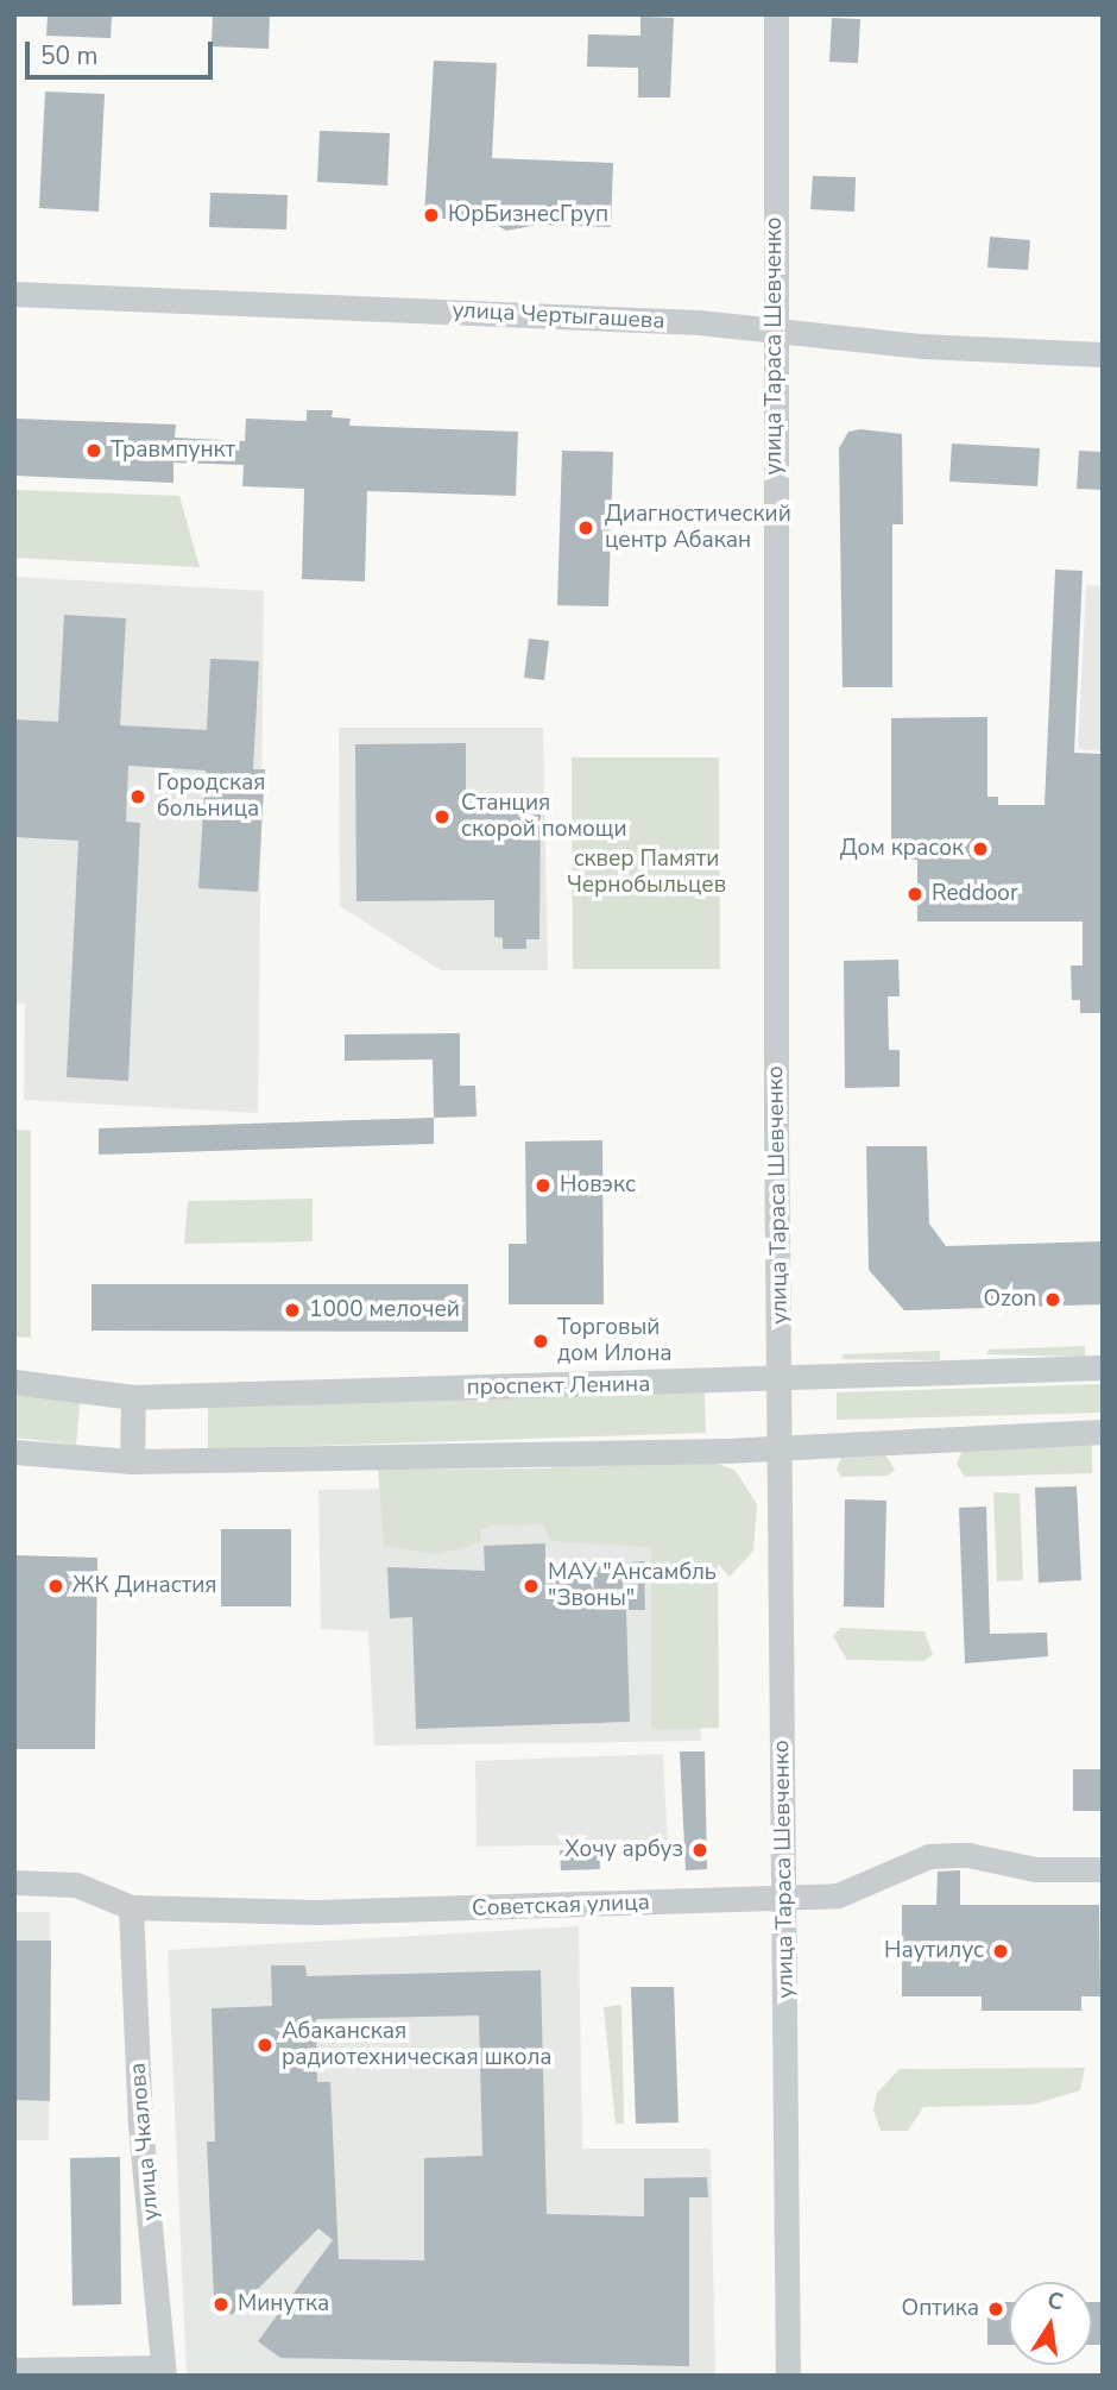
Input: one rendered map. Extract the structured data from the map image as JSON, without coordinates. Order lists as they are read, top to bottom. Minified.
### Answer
{"streets":{"street":["улица Чертыгашева","улица Тараса Шевченко","проспект Ленина","Советская улица","улица Чкалова"]},"crossings":[["улица Чертыгашева","улица Тараса Шевченко"],["улица Тараса Шевченко","проспект Ленина"],["улица Тараса Шевченко","Советская улица"],["Советская улица","улица Чкалова"]],"parks":["сквер Памяти Чернобыльцев"],"places":["ЮрБизнесГруп","Травмпункт","Диагностический центр Абакан","Городская больница","Станция скорой помощи","Дом красок","Reddoor","Новэкс","Ozon","1000 мелочей","Торговый дом Илона","ЖК Династия","МАУ \"Ансамбль \"Звоны\"","Хочу арбуз","Наутилус","Абаканская радиотехническая школа","Минутка","Оптика"],"scale_bar":"50 m","north":"top"}
